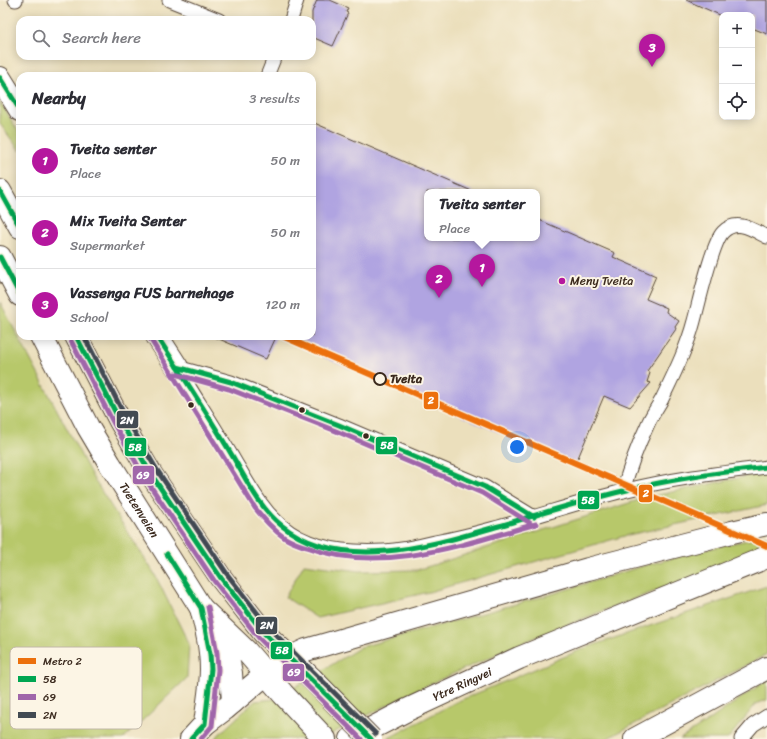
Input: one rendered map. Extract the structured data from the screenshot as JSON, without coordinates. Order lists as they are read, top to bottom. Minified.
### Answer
{"streets":{"main road":["Tvetenveien","Ytre Ringvei"]},"places":["Meny Tveita","Tveita"],"lines":["transit line 58","metro line 2","transit line 69","transit line 2N"],"legend":["Metro 2","58","69","2N"],"page":{"map_buttons":["+","−"],"search":"Search here","pins":["3","1","2"],"heading":["Nearby","3 results"],"list":[{"mark":"1","name":"Tveita senter","note":"Place","value":"50 m"},{"mark":"2","name":"Mix Tveita Senter","note":"Supermarket","value":"50 m"},{"mark":"3","name":"Vassenga FUS barnehage","note":"School","value":"120 m"}],"popup":["Tveita senter","Place"]}}
